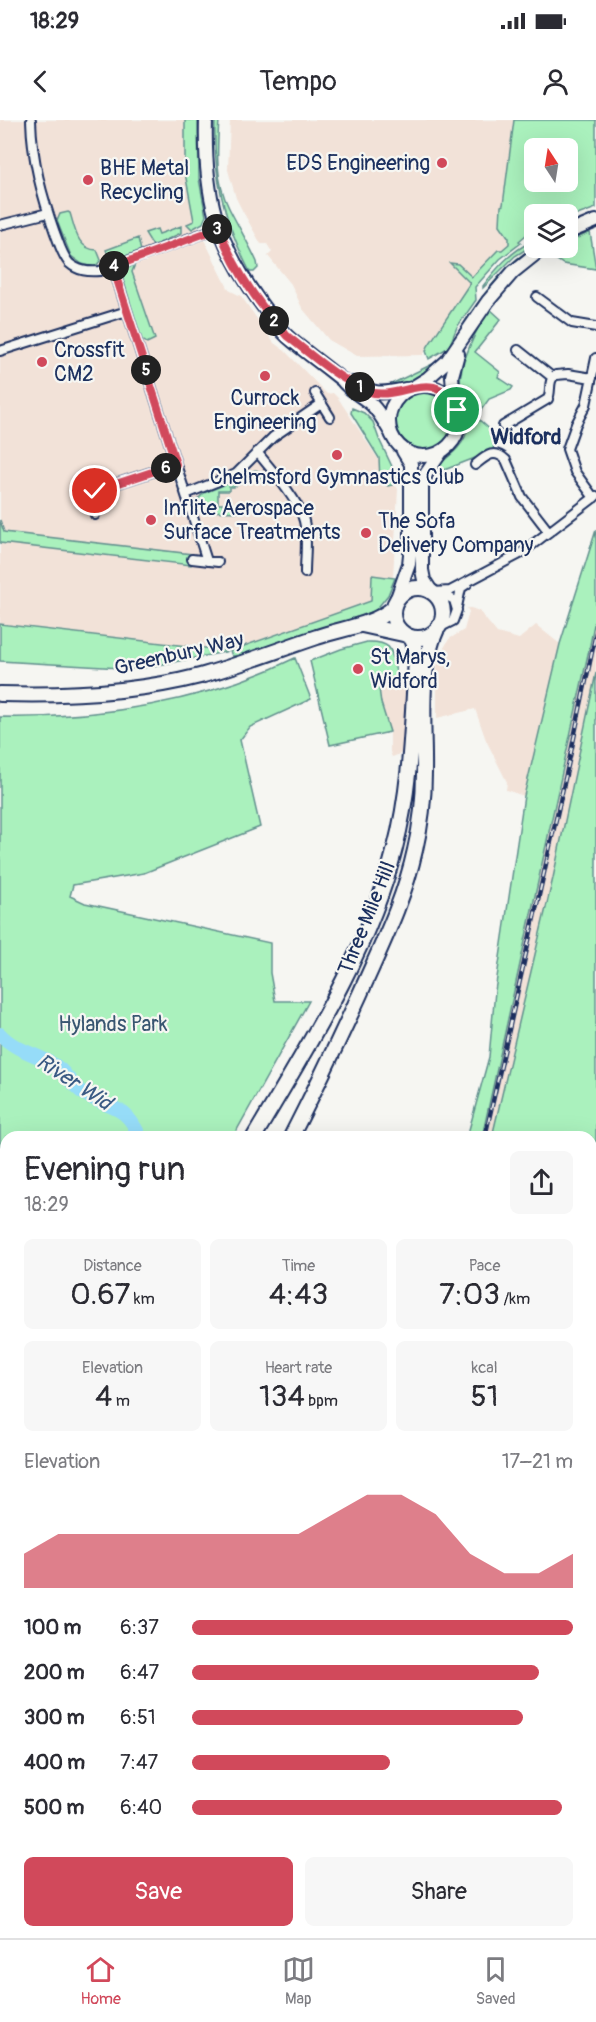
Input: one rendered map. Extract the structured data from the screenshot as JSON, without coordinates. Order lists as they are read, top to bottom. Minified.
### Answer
{"streets":{"highway":["Greenbury Way","Three Mile Hill"]},"crossings":[["Greenbury Way","Three Mile Hill"]],"districts":["Widford"],"water":["River Wid"],"parks":["Hylands Park"],"places":["EDS Engineering","BHE Metal Recycling","Crossfit CM2","Currock Engineering","Chelmsford Gymnastics Club","Inflite Aerospace Surface Treatments","The Sofa Delivery Company","St Marys, Widford"],"north":"top","page":{"status":"18:29","header":"Tempo","pins":["3","4","2","5","1","6"],"heading":["Evening run","18:29"],"stats":[["Distance","0.67 km"],["Time","4:43"],["Pace","7:03 /km"],["Elevation","4 m"],["Heart rate","134 bpm"],["kcal","51"]],"chart":["Elevation","17–21 m"],"list":[{"name":"100 m","note":"6:37"},{"name":"200 m","note":"6:47"},{"name":"300 m","note":"6:51"},{"name":"400 m","note":"7:47"},{"name":"500 m","note":"6:40"}],"buttons":["Save","Share"],"tabs":["Home","Map","Saved"]}}
